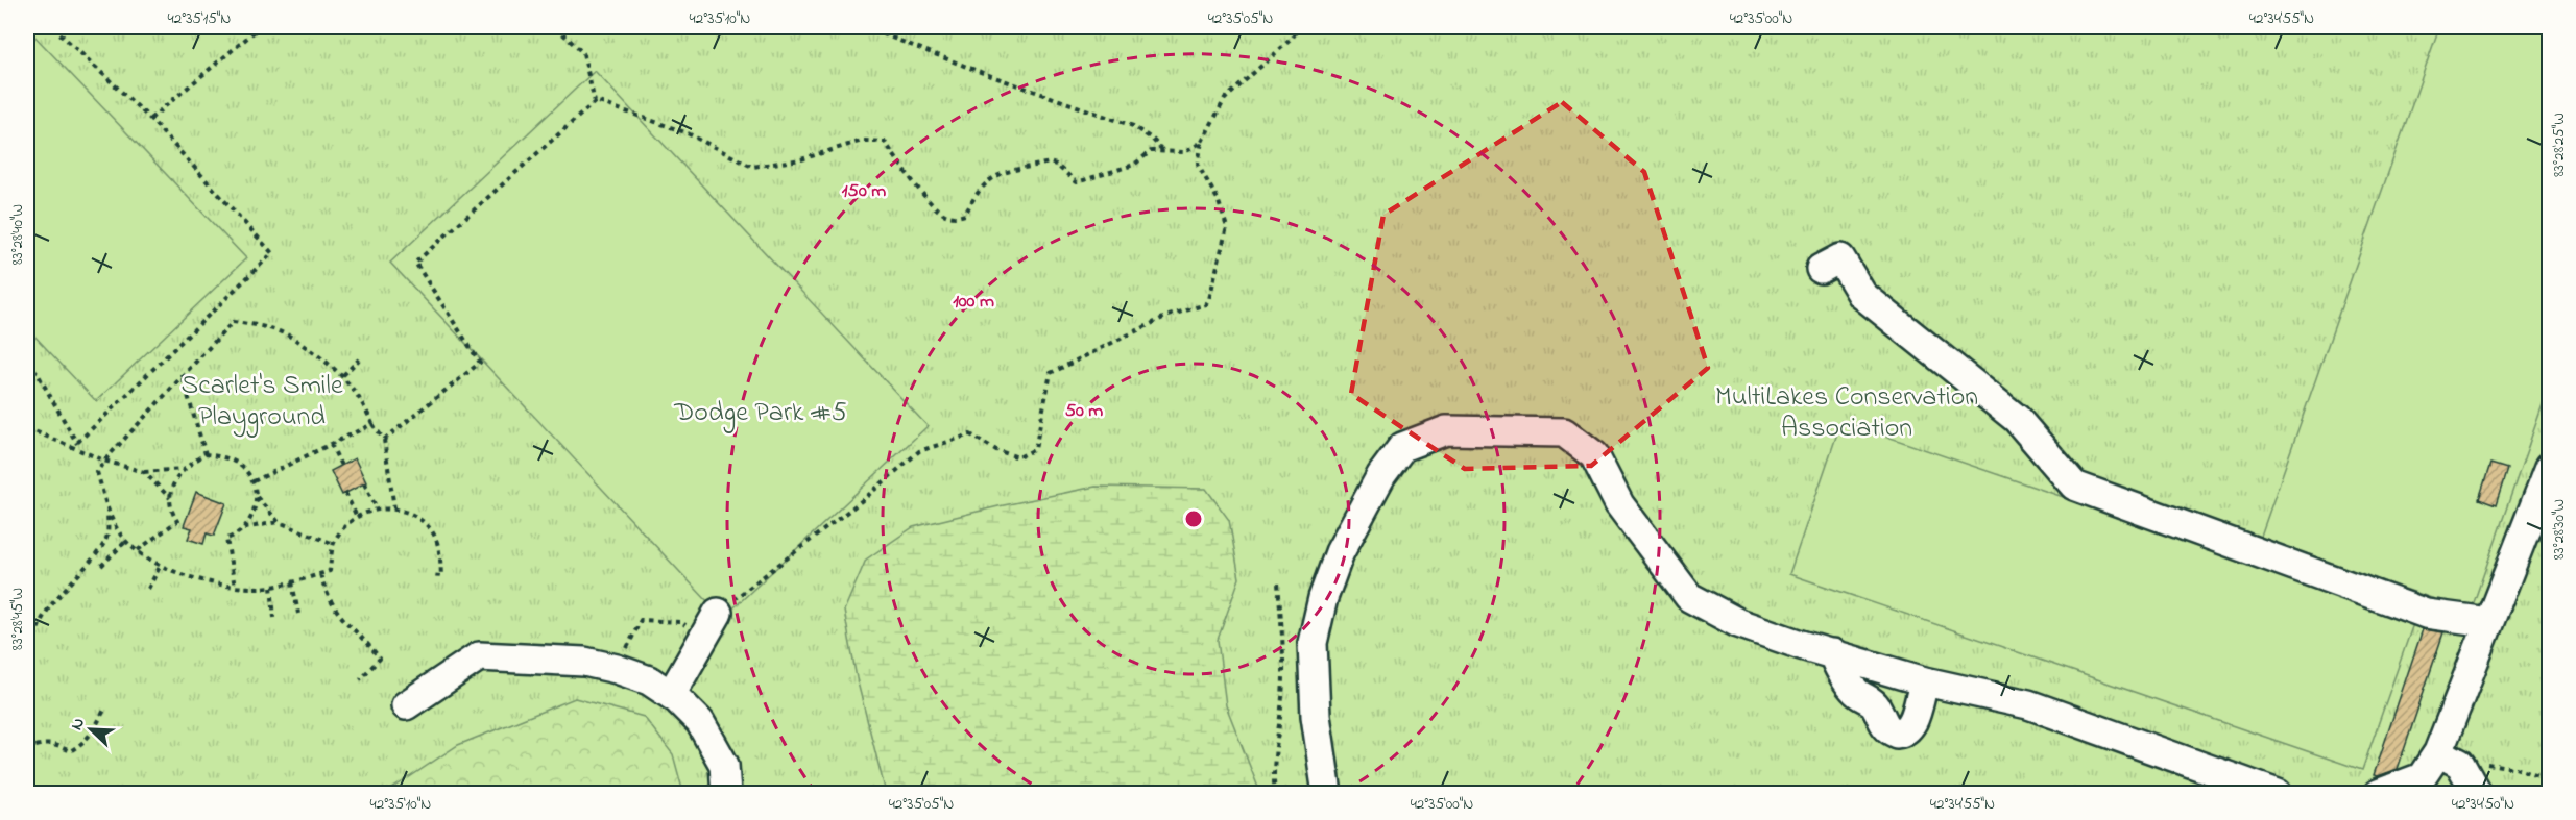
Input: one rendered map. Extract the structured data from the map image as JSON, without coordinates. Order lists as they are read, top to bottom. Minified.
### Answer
{"parks":["Scarlet's Smile Playground","MultiLakes Conservation Association","Dodge Park #5"],"north":"top left","coordinates":["42°35'15\"N","42°35'10\"N","42°35'05\"N","42°35'00\"N","42°34'55\"N","83°28'25\"W","83°28'40\"W","83°28'30\"W","83°28'45\"W","42°34'50\"N"],"rings":["150 m","100 m","50 m"]}
